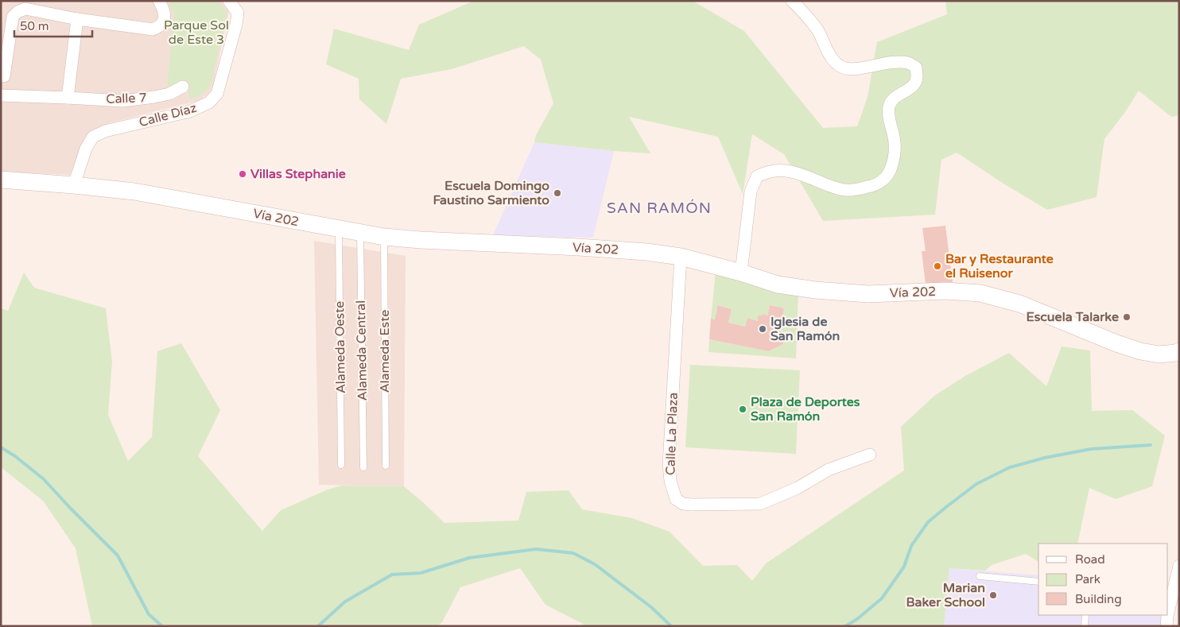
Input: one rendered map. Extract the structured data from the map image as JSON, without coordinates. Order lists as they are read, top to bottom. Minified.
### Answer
{"streets":{"main road":["Vía 202"],"street":["Calle 7","Calle Díaz","Calle La Plaza"],"lane":["Alameda Oeste","Alameda Central","Alameda Este"]},"crossings":[["Calle Díaz","Vía 202"],["Vía 202","Alameda Oeste"],["Vía 202","Alameda Central"],["Vía 202","Alameda Este"],["Vía 202","Calle La Plaza"]],"districts":["SAN RAMÓN"],"parks":["Parque Sol de Este 3"],"places":["Villas Stephanie","Escuela Domingo Faustino Sarmiento","Bar y Restaurante el Ruisenor","Escuela Talarke","Iglesia de San Ramón","Plaza de Deportes San Ramón","Marian Baker School"],"legend":["Road","Park","Building"],"scale_bar":"50 m"}
